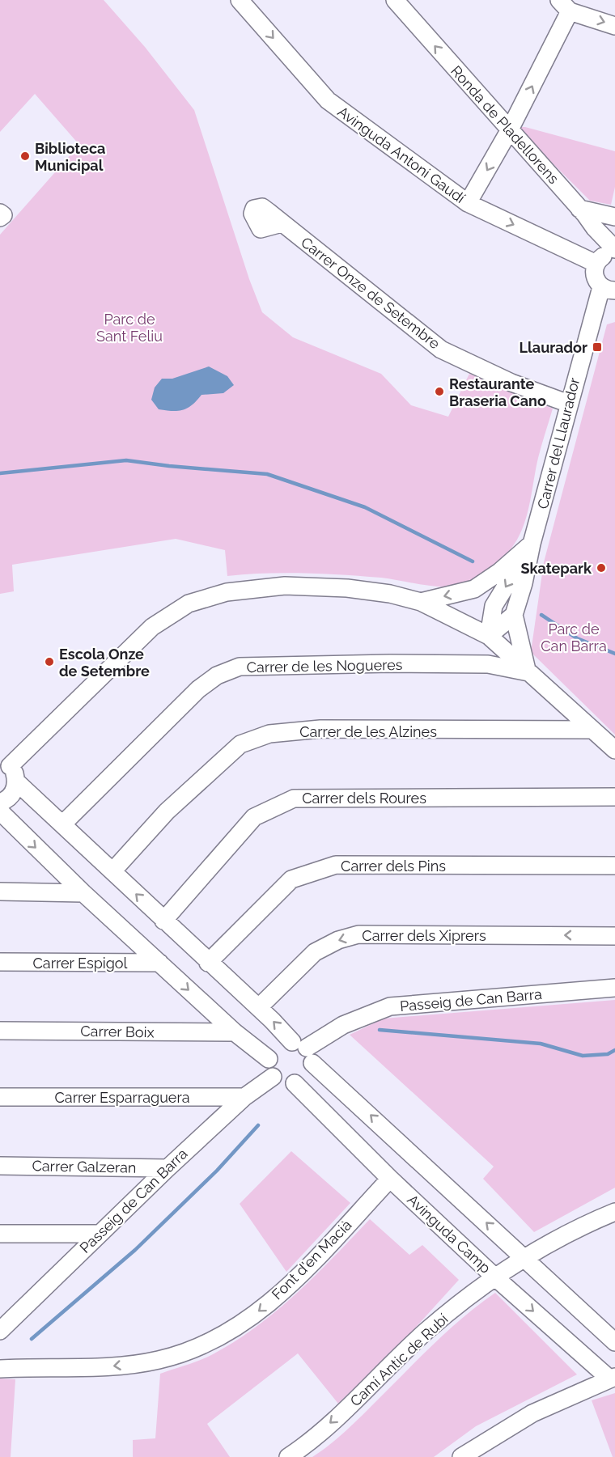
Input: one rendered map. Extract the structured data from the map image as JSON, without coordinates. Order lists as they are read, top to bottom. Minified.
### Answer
{"streets":{"street":["Ronda de Pladellorens","Avinguda Antoni Gaudí","Carrer Onze de Setembre","Carrer del Llaurador","Carrer de les Nogueres","Carrer de les Alzines","Carrer dels Roures","Carrer dels Pins","Carrer dels Xiprers","Carrer Espigol","Passeig de Can Barra","Carrer Boix","Carrer Esparraguera","Carrer Galzeran","Avinguda Camp","Font d'en Macià","Camí Antic de Rubí"]},"crossings":[["Carrer Onze de Setembre","Carrer del Llaurador"],["Passeig de Can Barra","Carrer Esparraguera"],["Passeig de Can Barra","Carrer Galzeran"],["Passeig de Can Barra","Avinguda Camp"],["Avinguda Camp","Font d'en Macià"],["Avinguda Camp","Camí Antic de Rubí"]],"one_way":["Ronda de Pladellorens","Avinguda Antoni Gaudí","Carrer dels Xiprers","Font d'en Macià"],"parks":["Parc de Sant Feliu","Parc de Can Barra"],"places":{"other":["Biblioteca Municipal","Restaurante Braseria Cano","Skatepark","Escola Onze de Setembre"],"transit":["Llaurador"]}}
